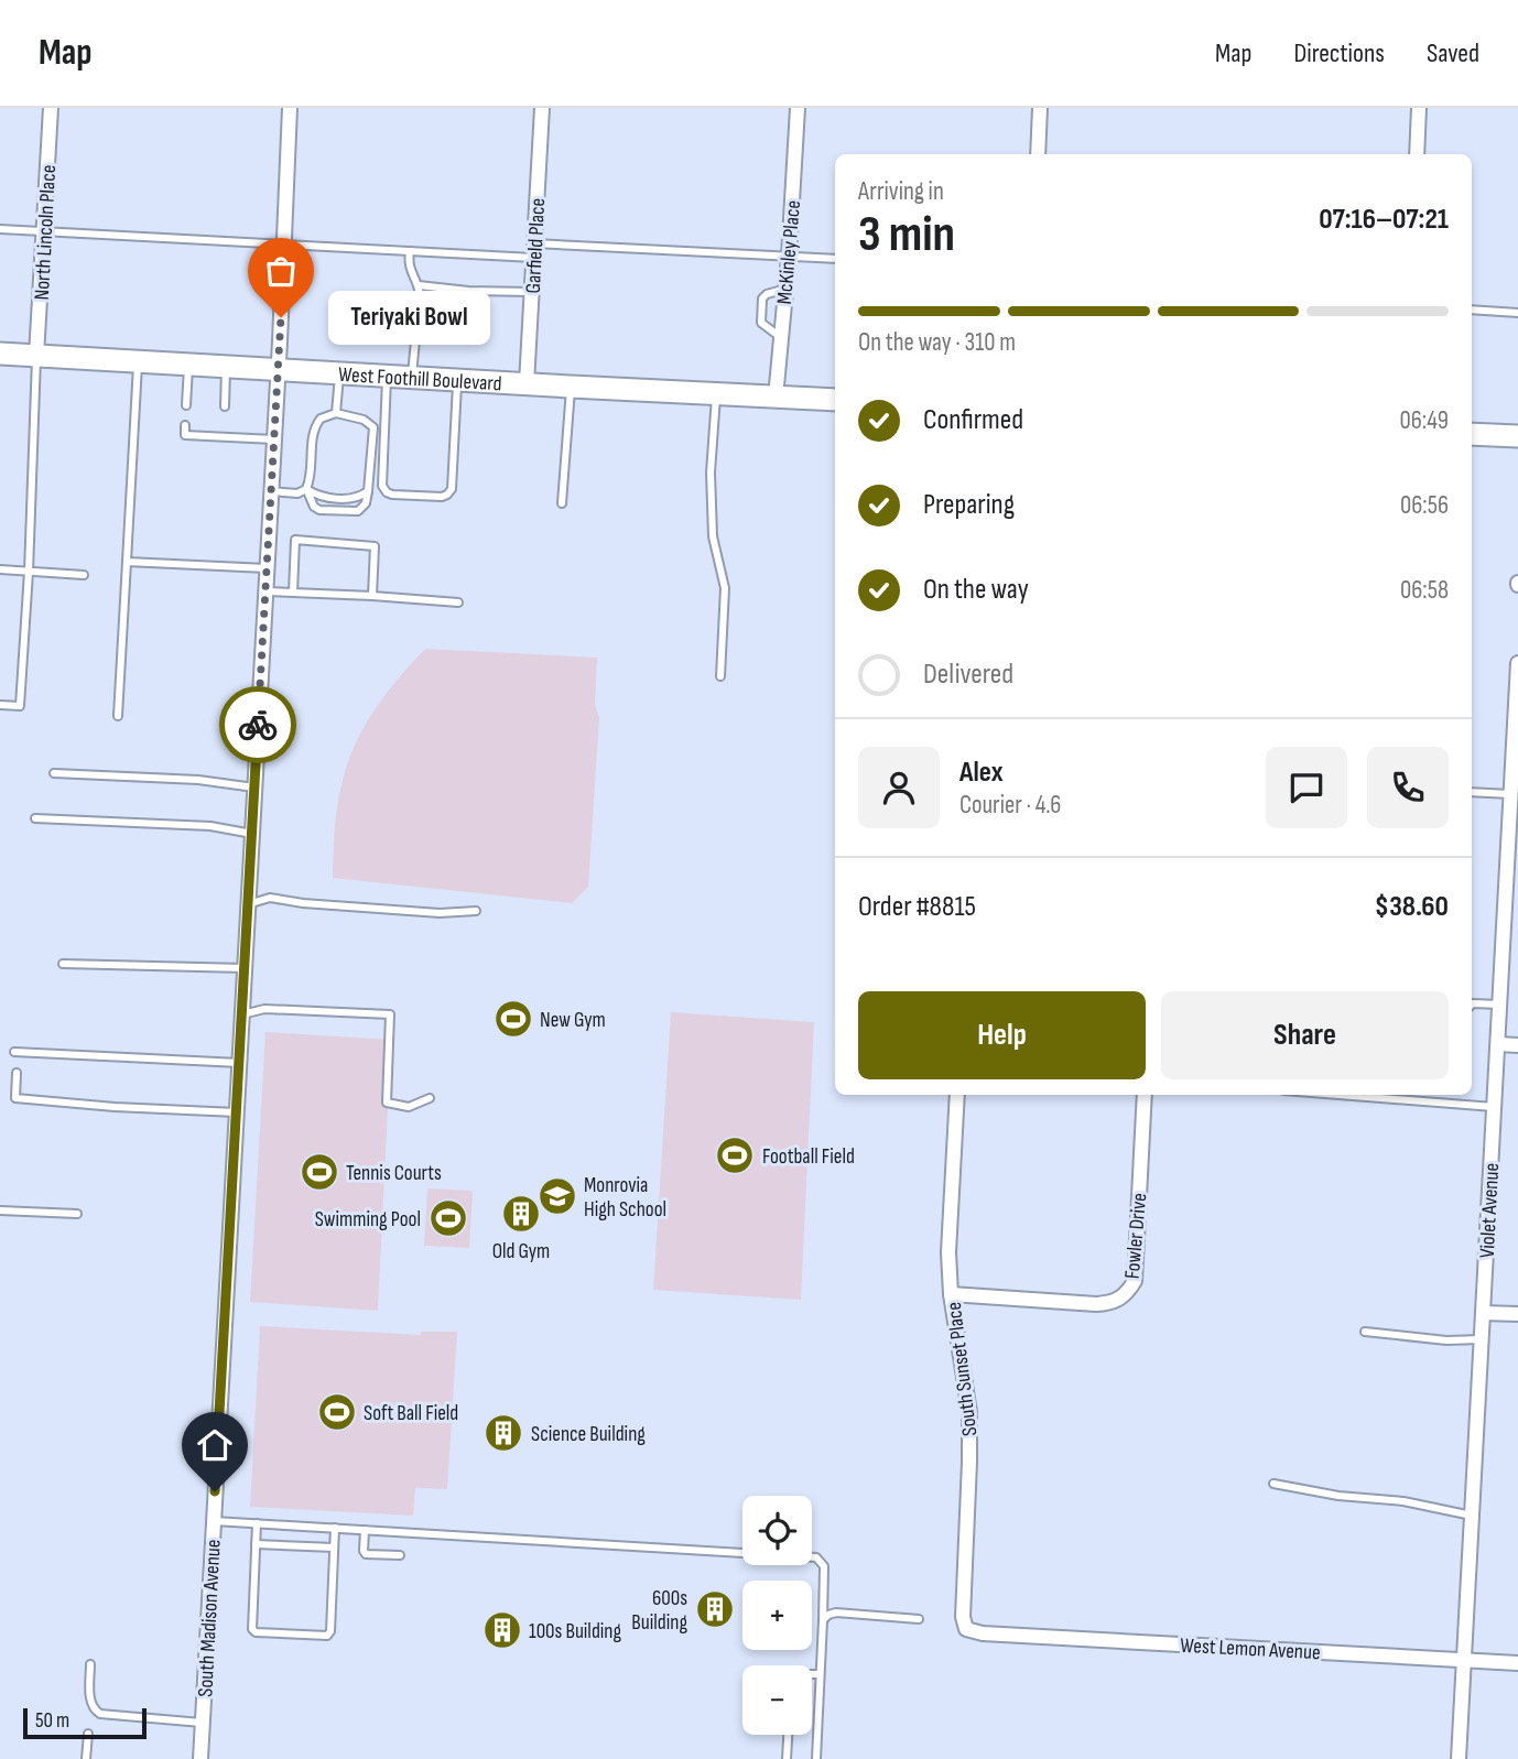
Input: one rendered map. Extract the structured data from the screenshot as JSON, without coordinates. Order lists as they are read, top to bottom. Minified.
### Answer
{"streets":{"main road":["West Foothill Boulevard"],"street":["North Lincoln Place","Garfield Place","McKinley Place","Violet Avenue","Fowler Drive","South Sunset Place","South Madison Avenue","West Lemon Avenue"]},"crossings":[["North Lincoln Place","West Foothill Boulevard"],["Garfield Place","West Foothill Boulevard"],["McKinley Place","West Foothill Boulevard"],["West Foothill Boulevard","South Madison Avenue"],["Violet Avenue","West Lemon Avenue"],["Fowler Drive","South Sunset Place"],["South Sunset Place","West Lemon Avenue"]],"places":{"other":["Teriyaki Bowl"],"sports":["New Gym","Football Field","Tennis Courts","Swimming Pool","Soft Ball Field"],"school or university":["Monrovia High School"],"building":["Old Gym","Science Building","600s Building","100s Building"]},"scale_bar":"50 m","page":{"header":"Map","nav":["Map","Directions","Saved"],"heading":["3 min","Arriving in","07:16–07:21"],"panel":["Alex","Courier · 4.6","Order #8815","$38.60"],"bar":"On the way · 310 m","bubble":"Teriyaki Bowl","list":[["Confirmed","06:49"],["Preparing","06:56"],["On the way","06:58"],"Delivered"],"buttons":["Help","Share"],"map_buttons":["+","−"],"scale":"50 m"}}
